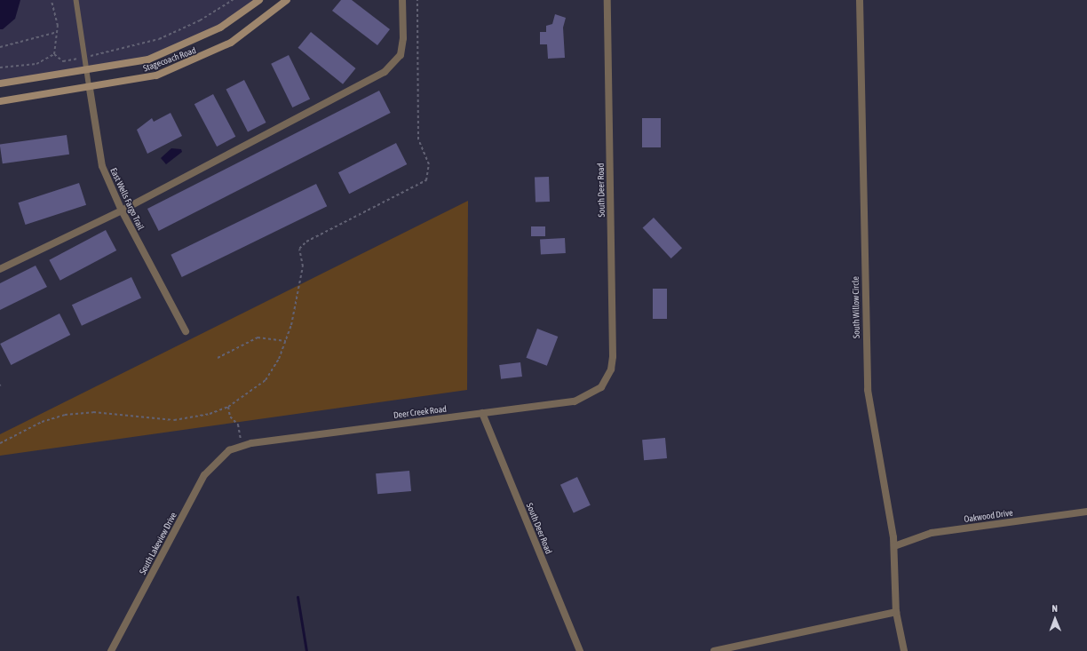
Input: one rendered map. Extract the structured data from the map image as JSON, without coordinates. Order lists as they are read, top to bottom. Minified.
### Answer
{"streets":{"street":["Stagecoach Road","South Deer Road","East Wells Fargo Trail","South Willow Circle","Deer Creek Road","Oakwood Drive","South Lakeview Drive"]},"crossings":[["Stagecoach Road","East Wells Fargo Trail"],["South Deer Road","Deer Creek Road"],["South Willow Circle","Oakwood Drive"],["Deer Creek Road","South Lakeview Drive"]],"north":"top"}
